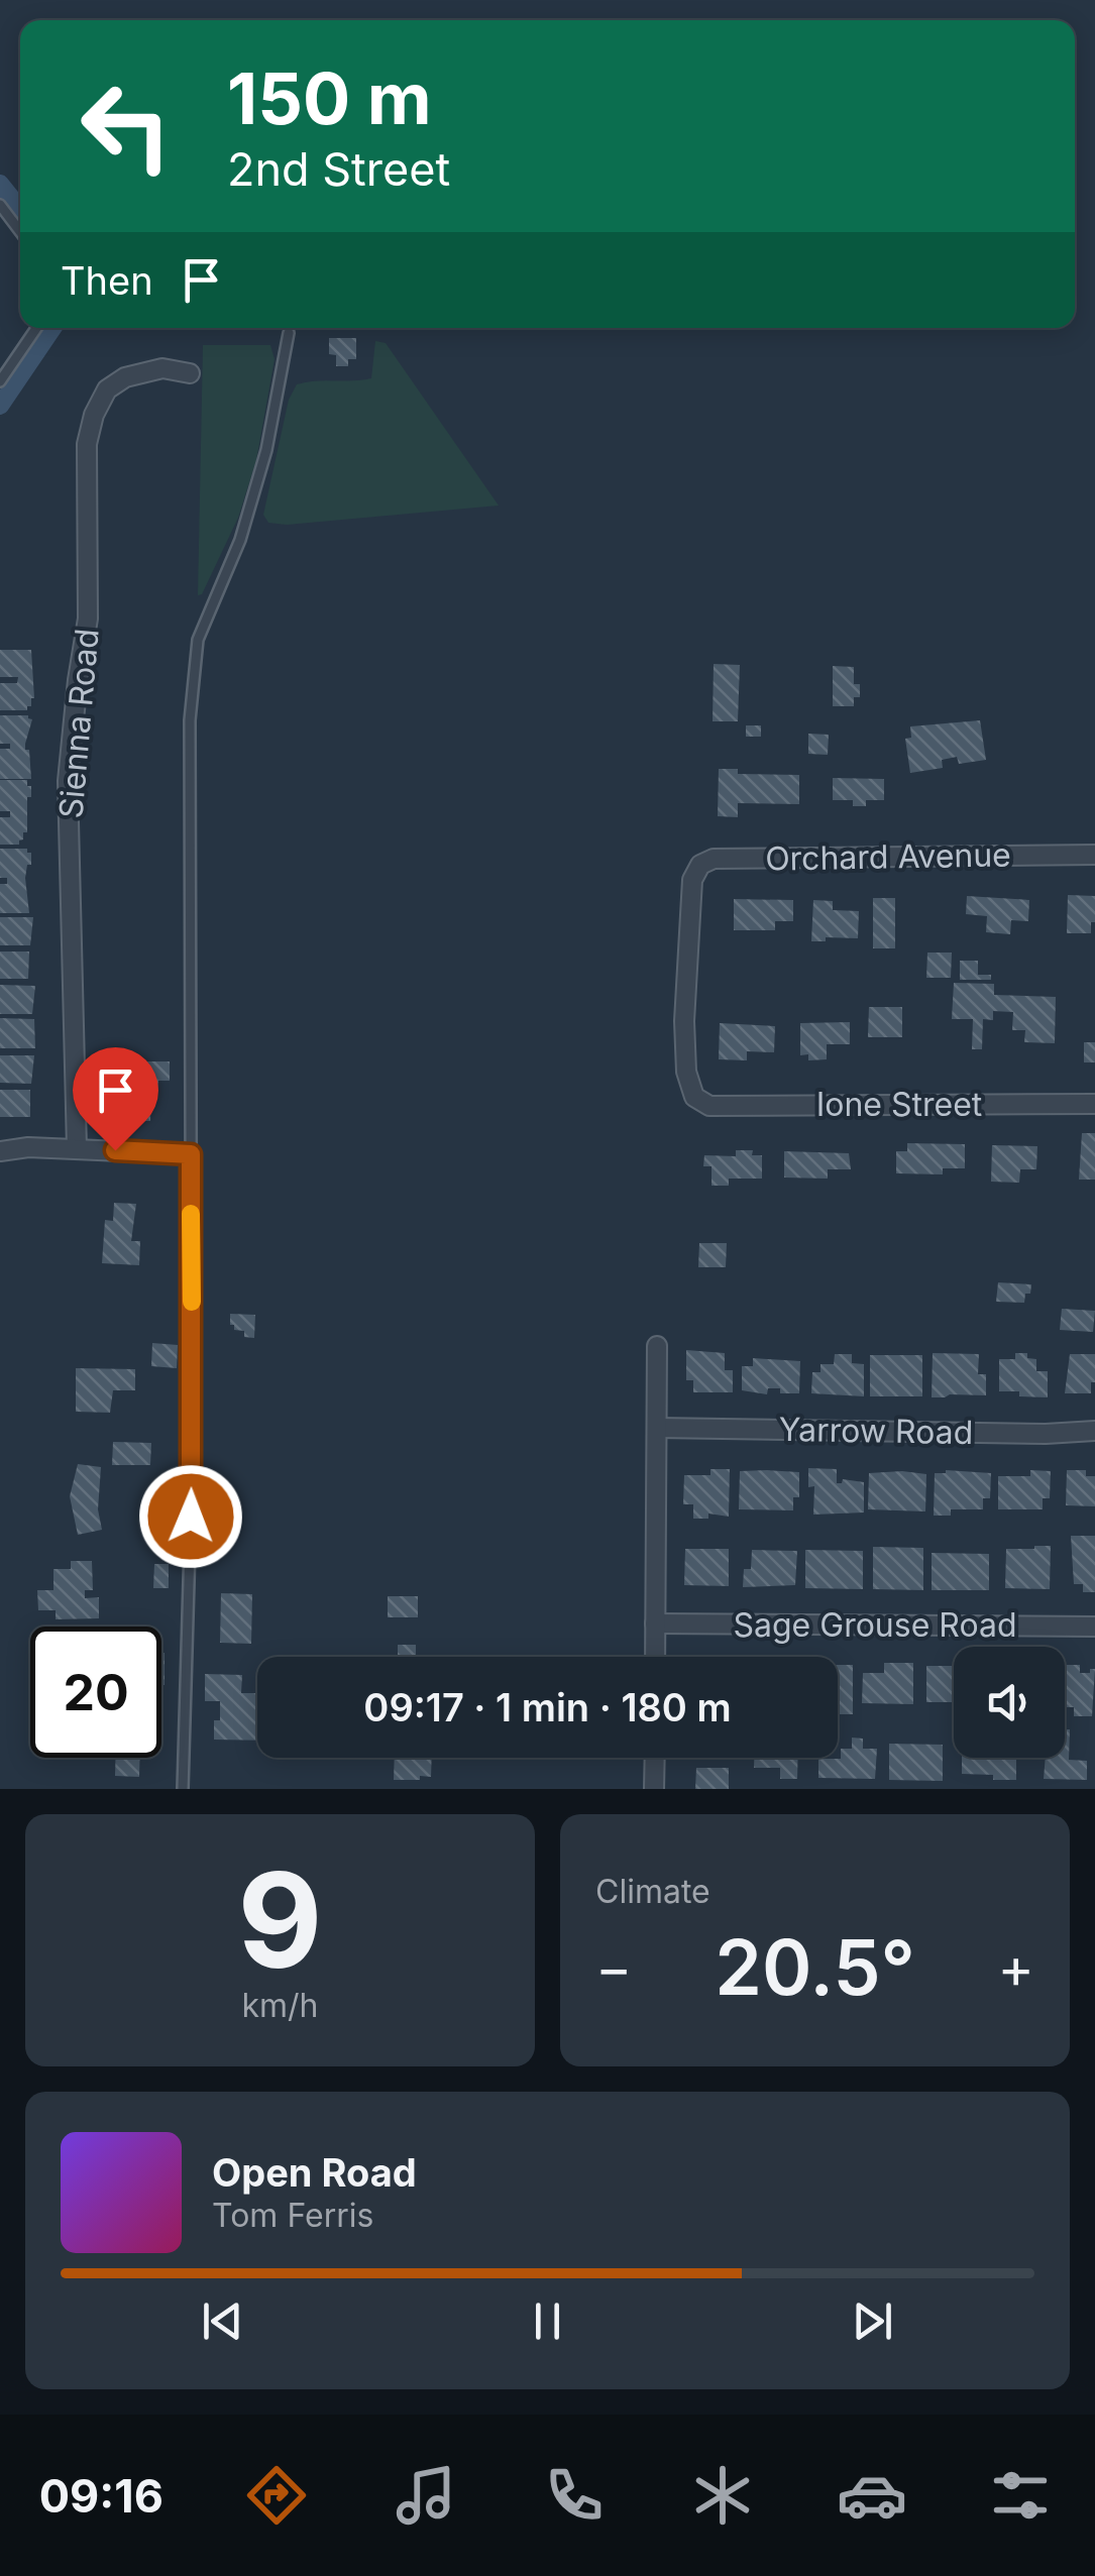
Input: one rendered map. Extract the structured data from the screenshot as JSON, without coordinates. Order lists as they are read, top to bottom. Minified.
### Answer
{"streets":{"street":["Sienna Road","Orchard Avenue","Ione Street","Yarrow Road","Sage Grouse Road"]},"crossings":[["Orchard Avenue","Ione Street"]],"page":{"turn":["150 m","2nd Street"],"then":"Then","limit":"20","trip":"09:17 · 1 min · 180 m","tile":[["9","km/h"],"Climate"],"heat":["−","20.5°","+"],"song":["Open Road","Tom Ferris"],"tabs":"09:16"}}
